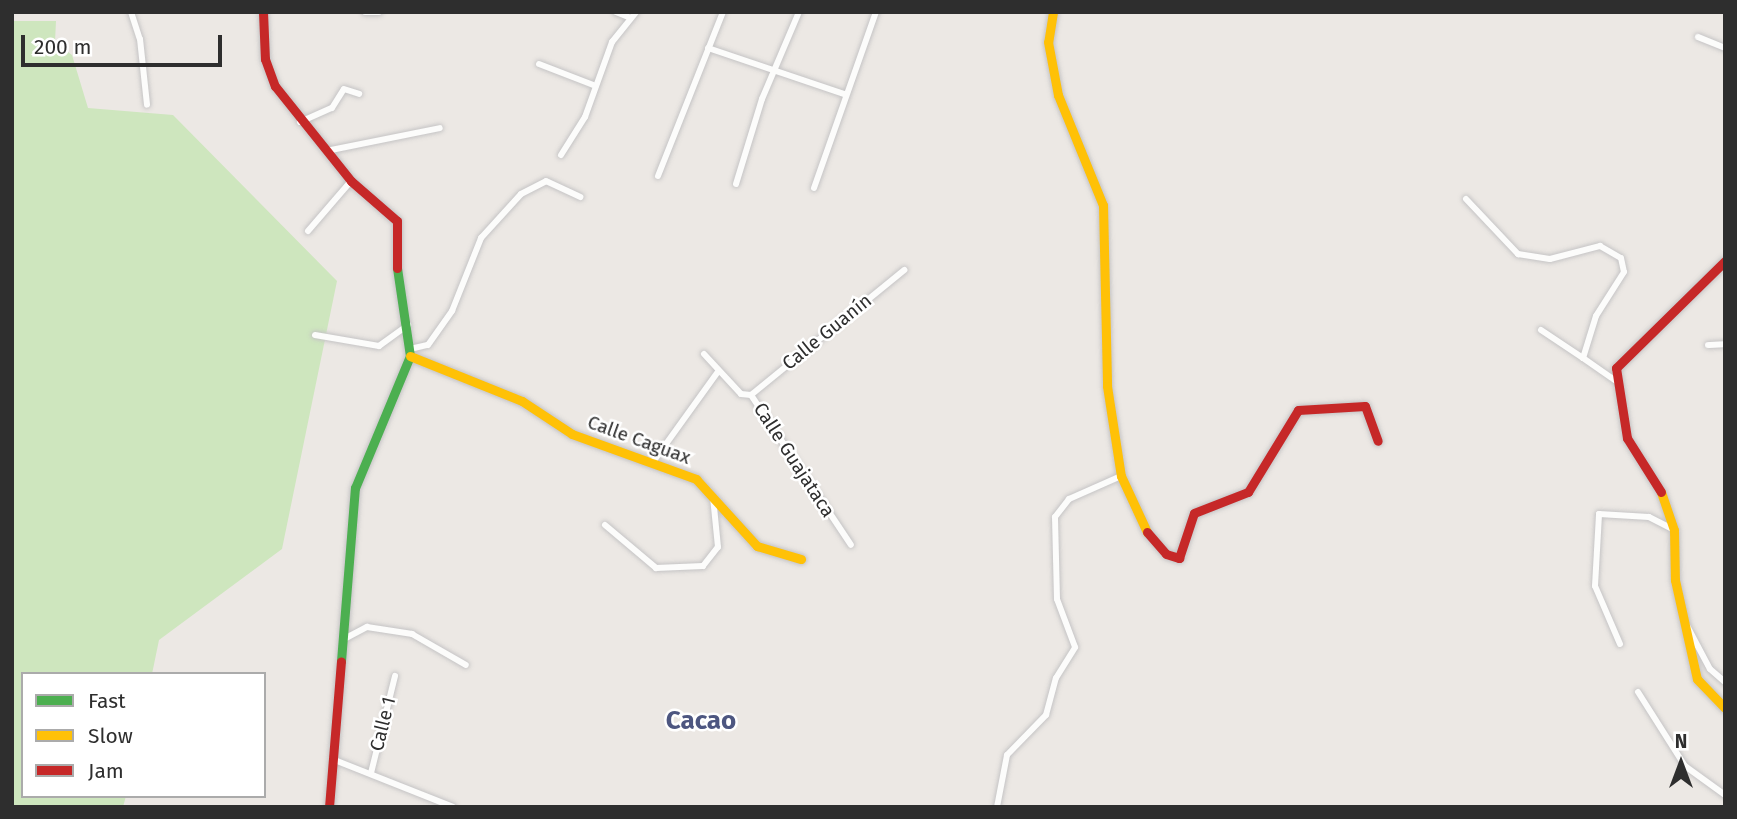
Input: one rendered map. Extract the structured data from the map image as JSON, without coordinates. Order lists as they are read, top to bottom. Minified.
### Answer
{"streets":{"street":["Calle Guanín","Calle Caguax","Calle Guajataca","Calle 1"]},"crossings":[["Calle Guanín","Calle Guajataca"]],"districts":["Cacao"],"legend":["Fast","Slow","Jam"],"scale_bar":"200 m","north":"top"}
